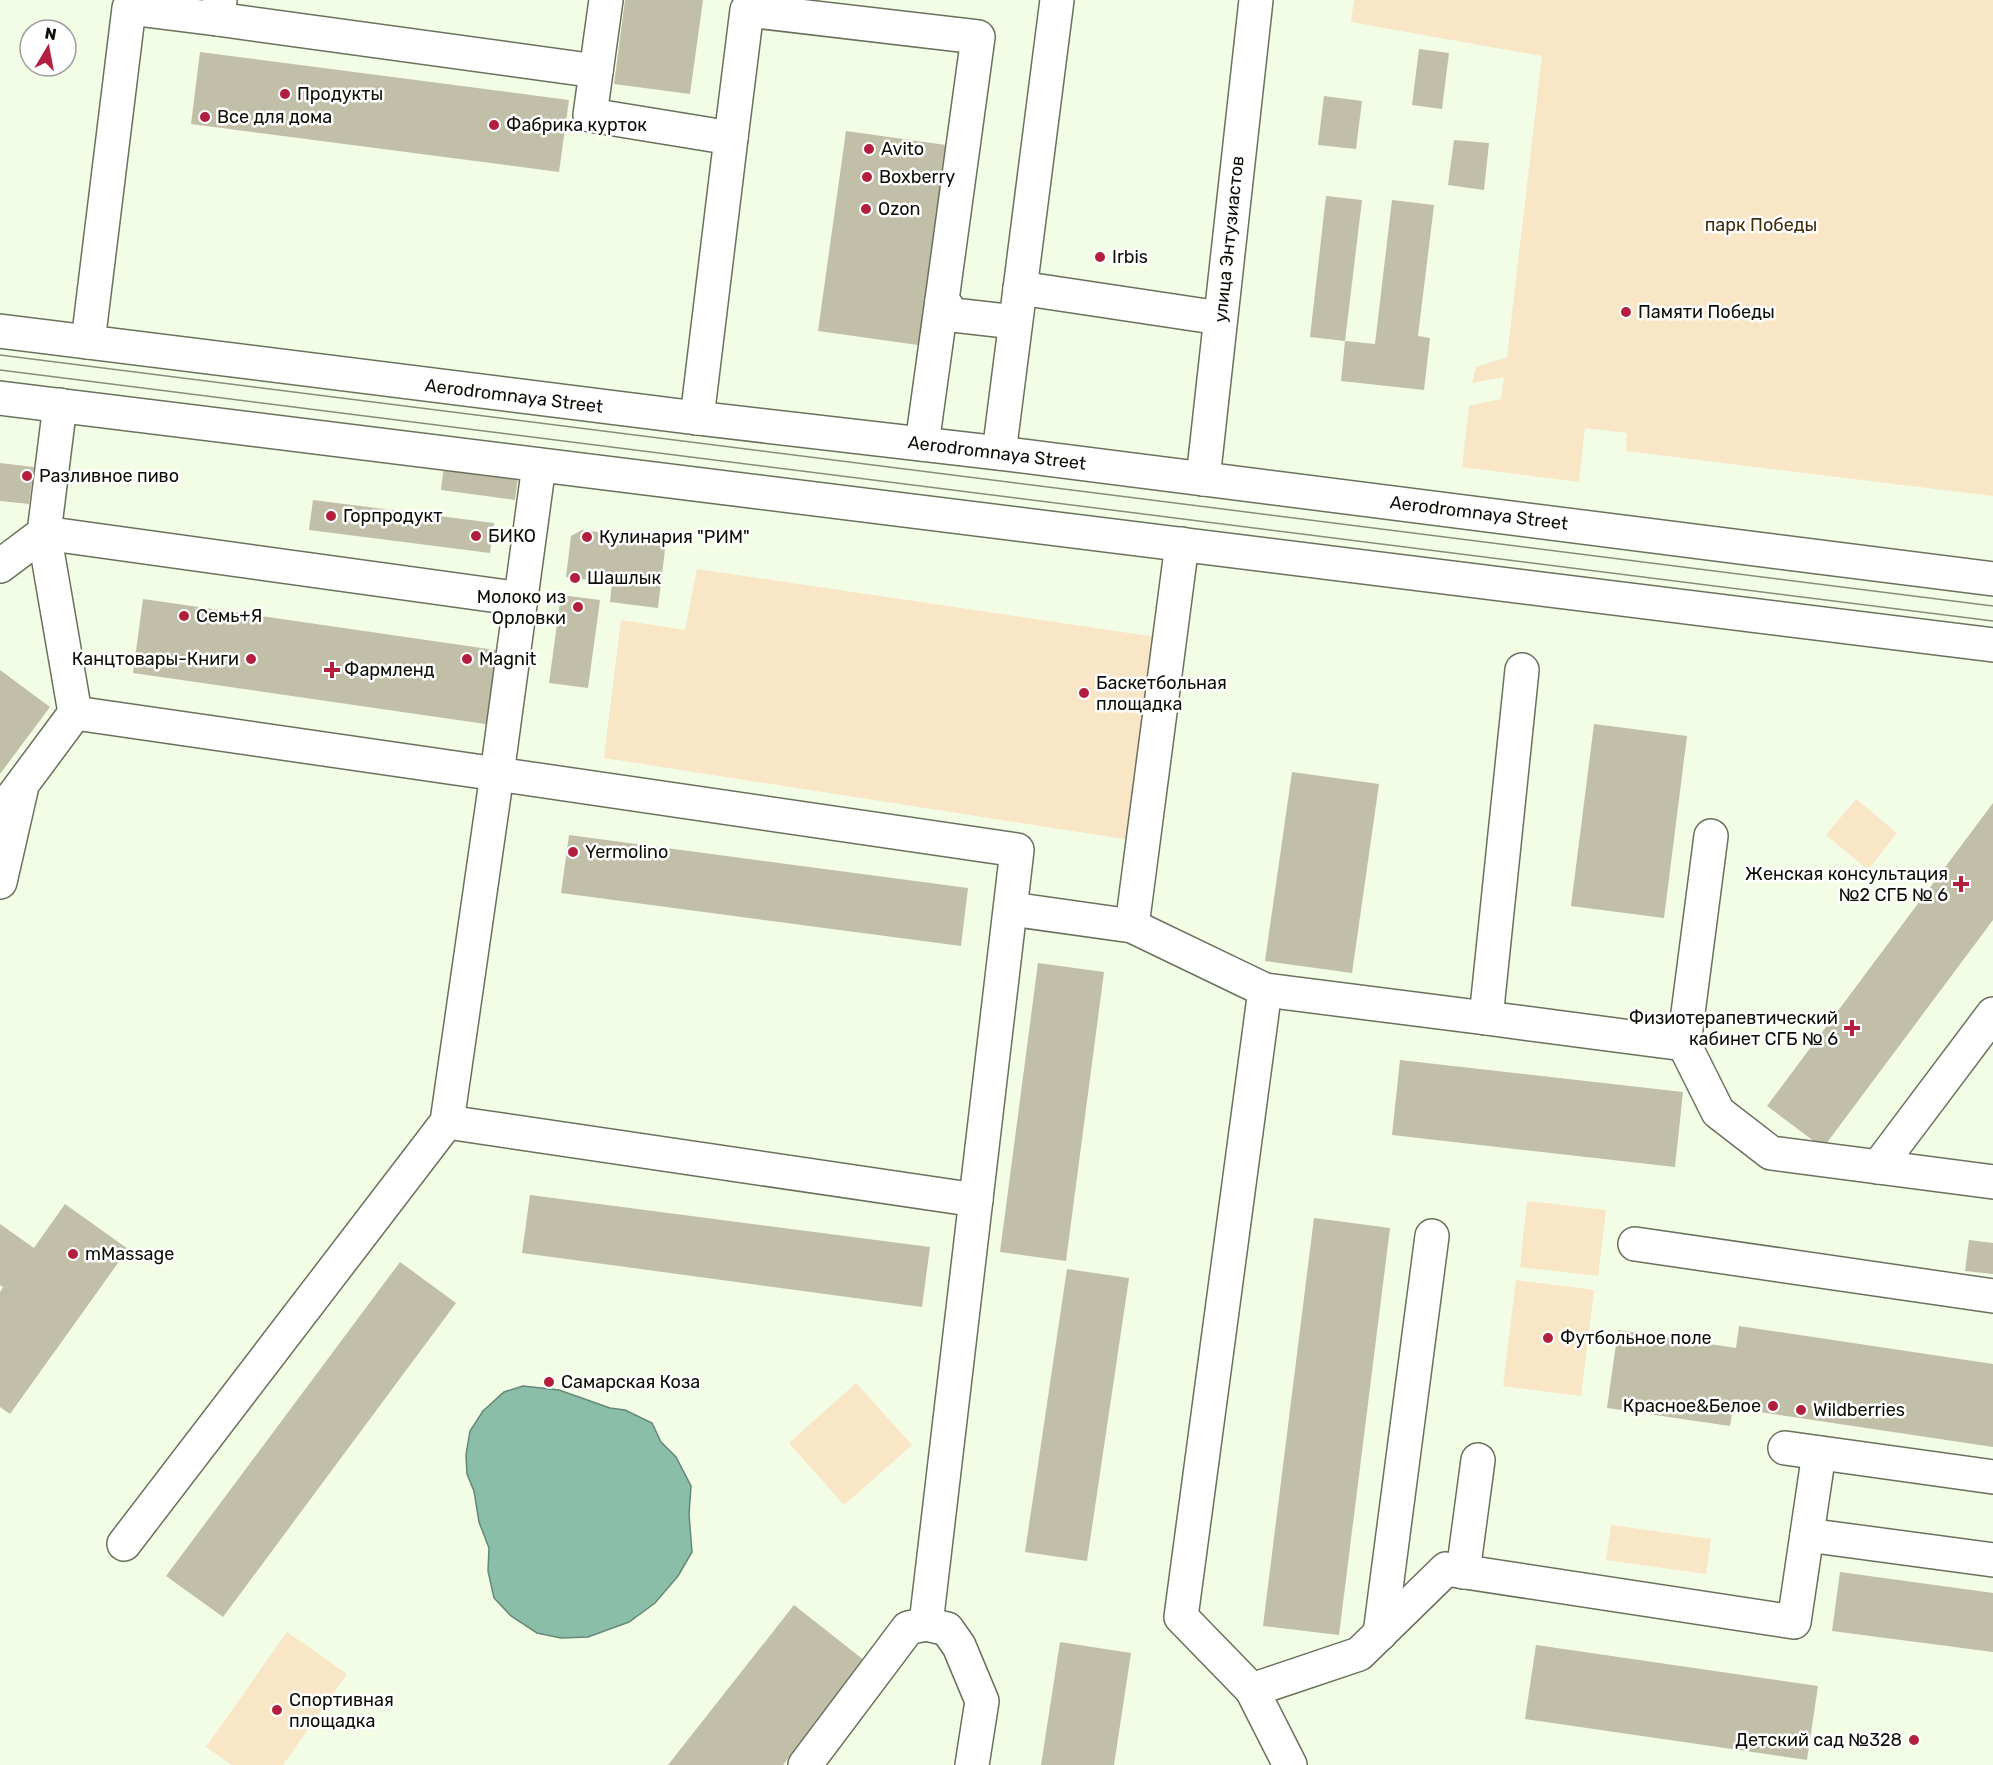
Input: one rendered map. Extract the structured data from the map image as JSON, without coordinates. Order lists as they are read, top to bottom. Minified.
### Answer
{"streets":{"main road":["улица Энтузиастов","Aerodromnaya Street"]},"crossings":[["улица Энтузиастов","Aerodromnaya Street"]],"parks":["парк Победы"],"places":{"other":["Продукты","Все для дома","Фабрика курток","Avito","Boxberry","Ozon","Irbis","Памяти Победы","Разливное пиво","Горпродукт","БИКО","Кулинария \"РИМ\"","Шашлык","Молоко из Орловки","Семь+Я","Канцтовары-Книги","Magnit","Баскетбольная площадка","Yermolino","mMassage","Футбольное поле","Самарская Коза","Красное&Белое","Wildberries","Спортивная площадка","Детский сад №328"],"health":["Фармленд","Женская консультация №2 СГБ № 6","Физиотерапевтический кабинет СГБ № 6"]},"north":"top"}
